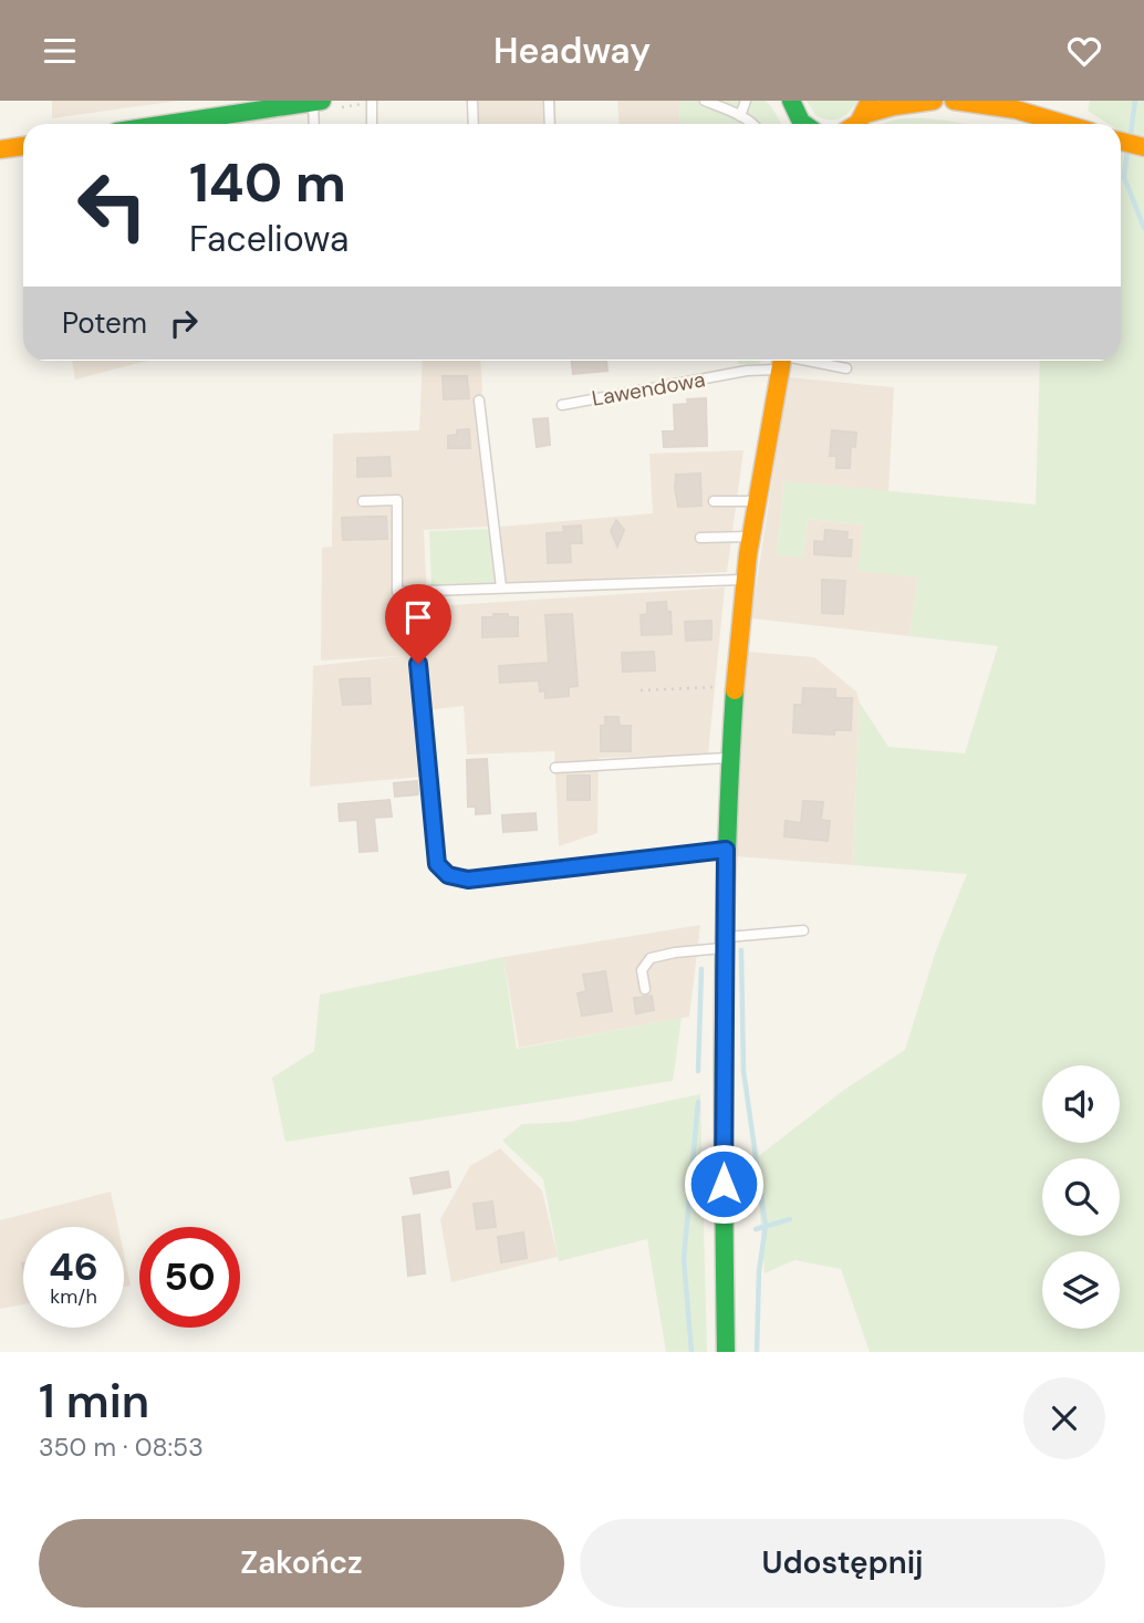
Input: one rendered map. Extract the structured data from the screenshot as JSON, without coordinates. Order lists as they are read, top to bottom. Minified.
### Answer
{"streets":{"lane":["Lawendowa"]},"page":{"header":"Headway","turn":["140 m","Faceliowa"],"then":"Potem","speed":"46 km/h","limit":"50","heading":["1 min","350 m · 08:53"],"buttons":["Zakończ","Udostępnij"]}}
